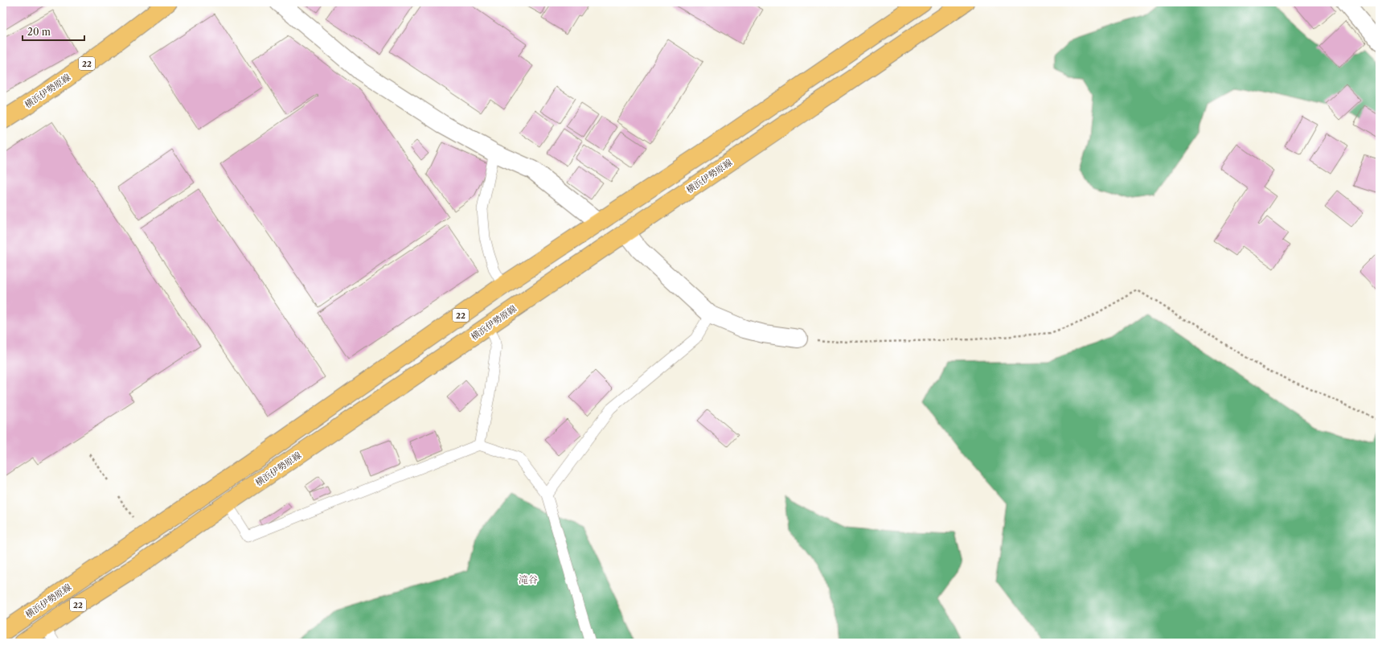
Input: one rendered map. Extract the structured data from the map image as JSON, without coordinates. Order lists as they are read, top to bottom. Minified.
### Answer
{"streets":{"main road":["22","横浜伊勢原線"]},"districts":["滝谷"],"scale_bar":"20 m"}
